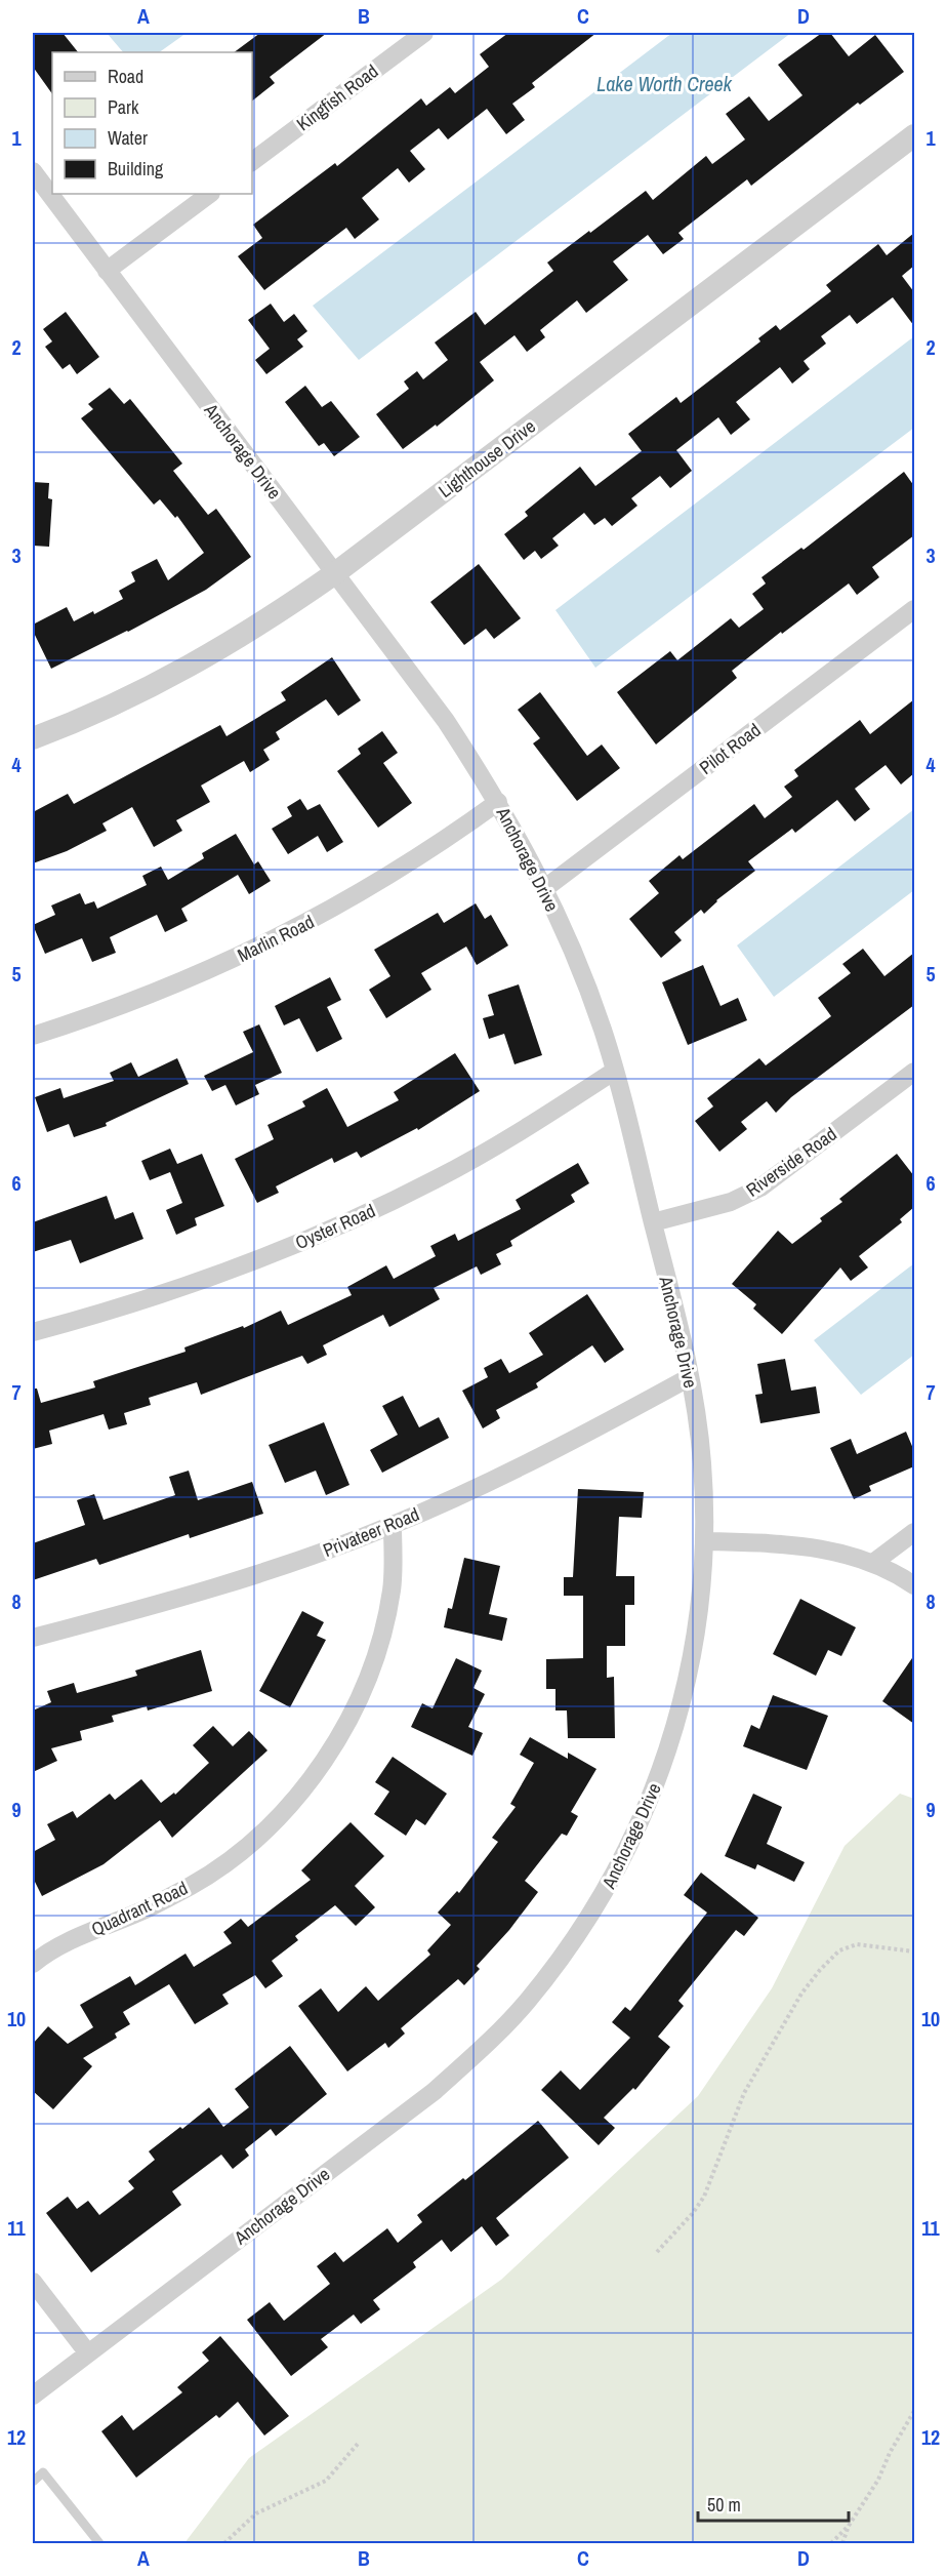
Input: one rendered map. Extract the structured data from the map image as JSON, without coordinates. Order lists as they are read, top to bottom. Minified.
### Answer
{"streets":{"street":["Kingfish Road","Anchorage Drive","Lighthouse Drive","Pilot Road","Marlin Road","Riverside Road","Oyster Road","Privateer Road","Quadrant Road"]},"crossings":[["Anchorage Drive","Lighthouse Drive"],["Anchorage Drive","Pilot Road"],["Anchorage Drive","Marlin Road"],["Anchorage Drive","Riverside Road"],["Anchorage Drive","Oyster Road"],["Anchorage Drive","Privateer Road"],["Privateer Road","Quadrant Road"]],"water":["Lake Worth Creek"],"legend":["Road","Park","Water","Building"],"scale_bar":"50 m","grid":{"columns":["A","B","C","D"],"rows":["1","2","3","4","5","6","7","8","9","10","11","12"]}}
